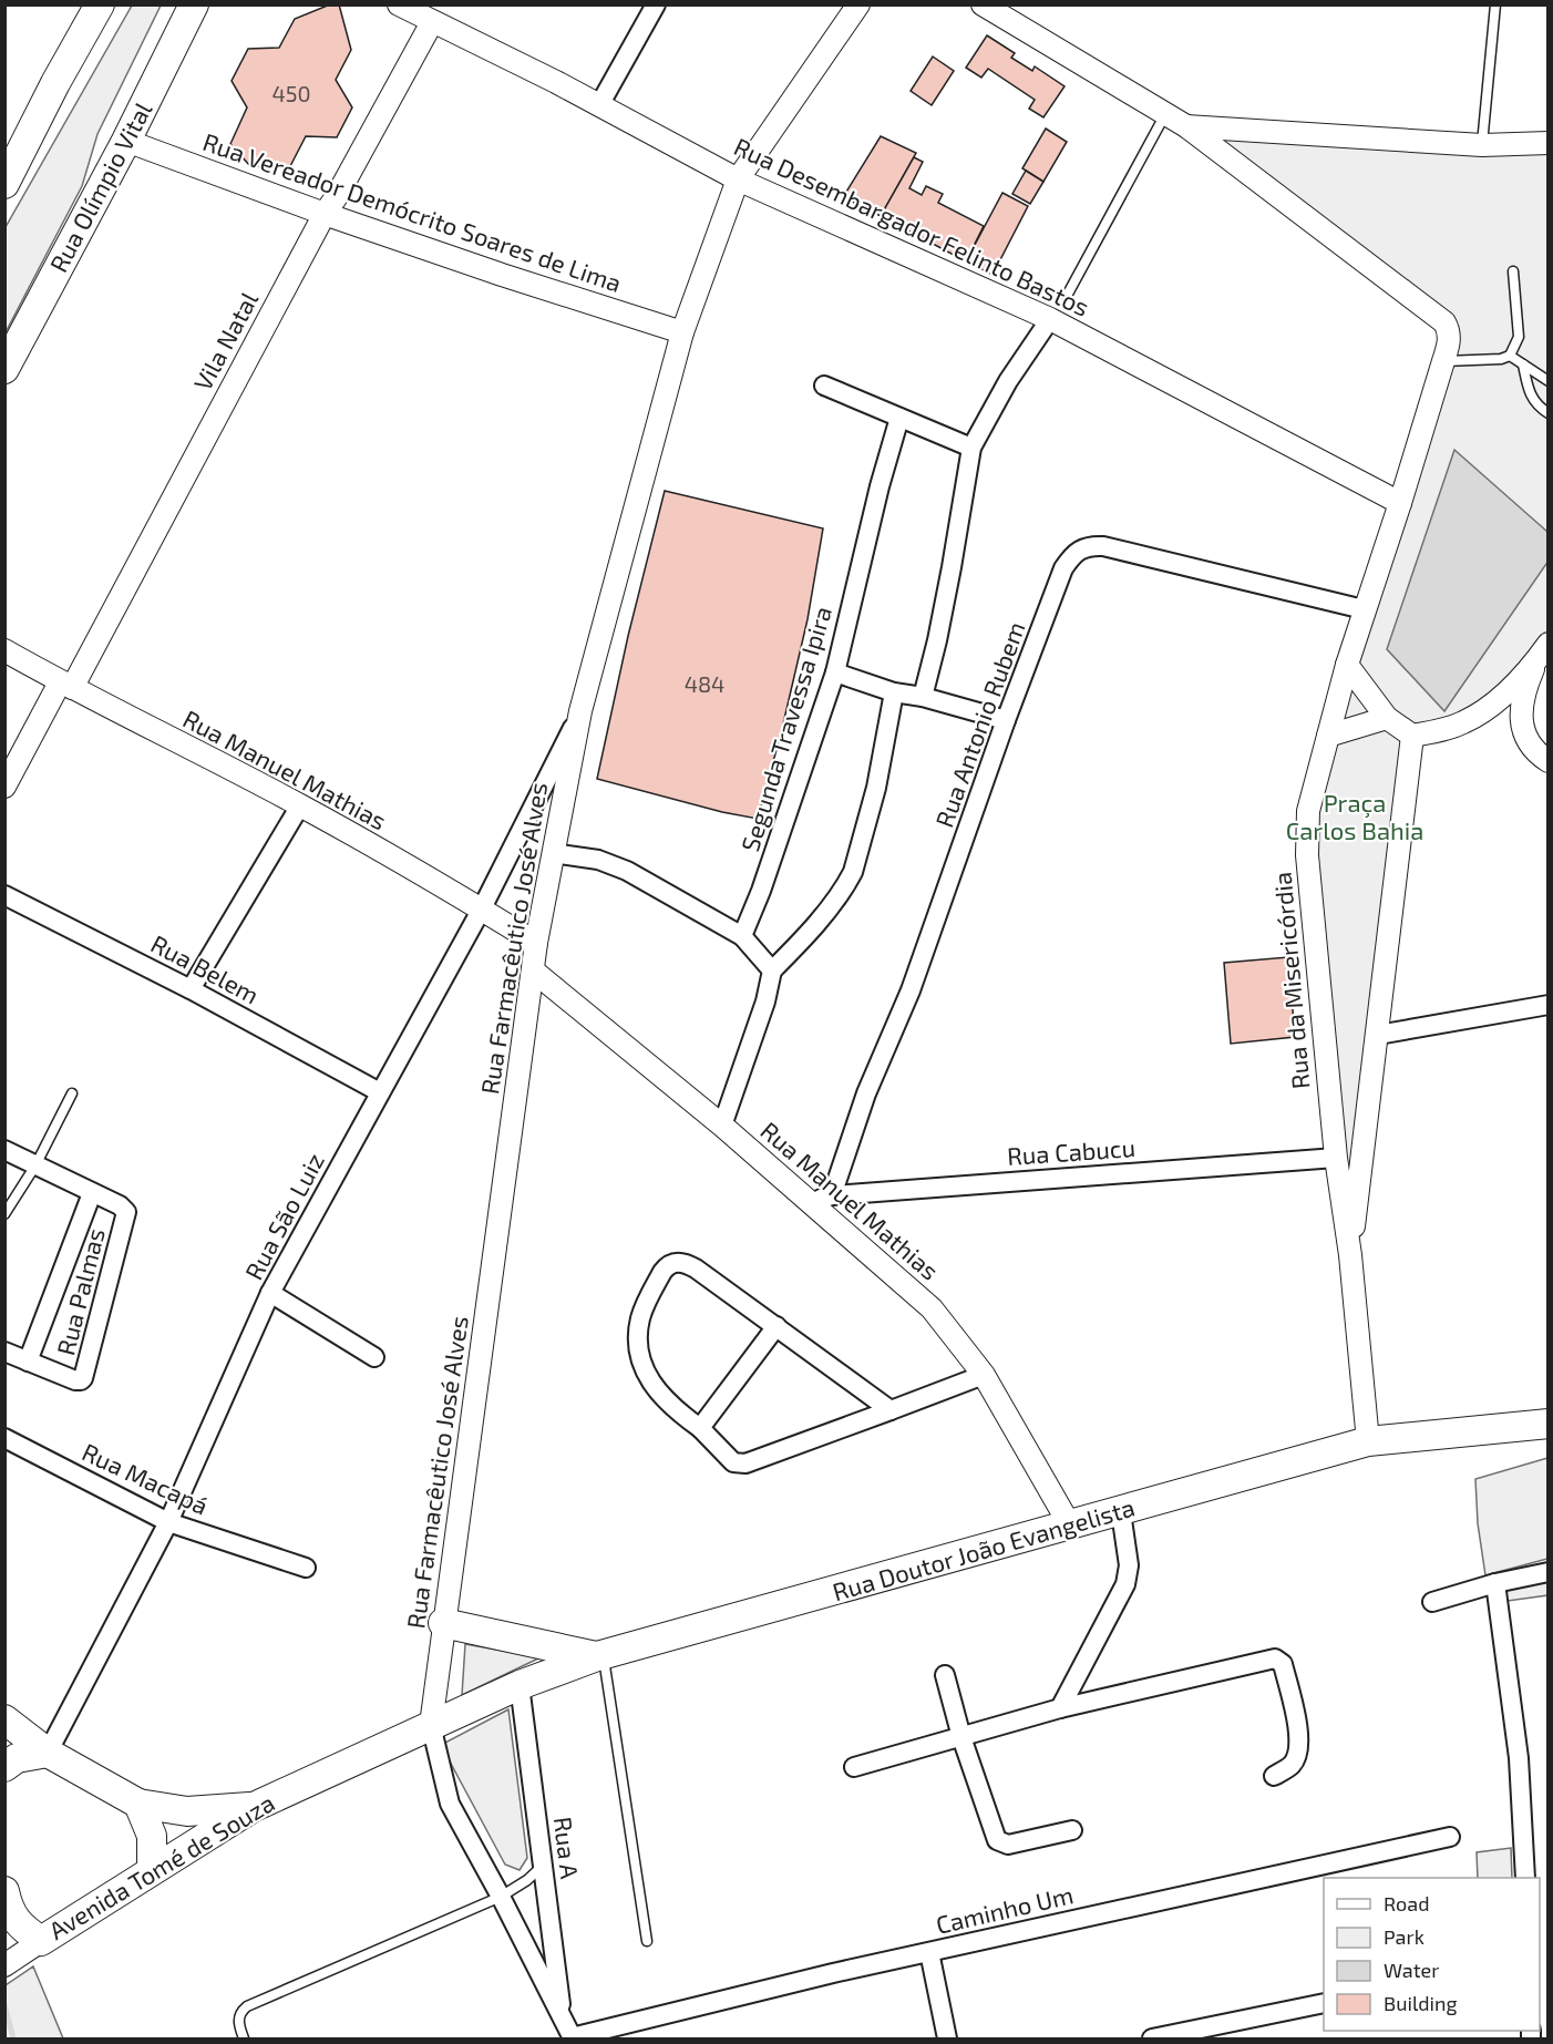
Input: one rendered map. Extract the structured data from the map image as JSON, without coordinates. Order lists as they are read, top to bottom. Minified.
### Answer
{"streets":{"main road":["Rua Olímpio Vital","Rua Doutor João Evangelista","Avenida Tomé de Souza"],"street":["Rua Vereador Demócrito Soares de Lima","Rua Desembargador Felinto Bastos","Vila Natal","Rua Antonio Rubem","Segunda Travessa Ipira","Rua Manuel Mathias","Rua Farmacêutico José Alves","Rua Belem","Rua da Misericórdia","Rua Cabucu","Rua São Luiz","Rua Palmas","Rua Macapá","Rua A","Caminho Um"]},"crossings":[["Rua Olímpio Vital","Rua Vereador Demócrito Soares de Lima"],["Rua Vereador Demócrito Soares de Lima","Vila Natal"],["Rua Vereador Demócrito Soares de Lima","Rua Farmacêutico José Alves"],["Rua Desembargador Felinto Bastos","Vila Natal"],["Rua Desembargador Felinto Bastos","Rua Farmacêutico José Alves"],["Rua Desembargador Felinto Bastos","Rua da Misericórdia"],["Vila Natal","Rua Manuel Mathias"],["Rua Antonio Rubem","Rua Manuel Mathias"],["Rua Antonio Rubem","Rua da Misericórdia"],["Rua Antonio Rubem","Rua Cabucu"],["Rua Manuel Mathias","Rua Farmacêutico José Alves"],["Rua Manuel Mathias","Rua Cabucu"],["Rua Manuel Mathias","Rua São Luiz"],["Rua Manuel Mathias","Rua Doutor João Evangelista"],["Rua Farmacêutico José Alves","Rua São Luiz"],["Rua Farmacêutico José Alves","Rua Doutor João Evangelista"],["Rua Farmacêutico José Alves","Rua A"],["Rua Farmacêutico José Alves","Avenida Tomé de Souza"],["Rua Belem","Rua São Luiz"],["Rua da Misericórdia","Rua Cabucu"],["Rua da Misericórdia","Rua Doutor João Evangelista"],["Rua São Luiz","Rua Macapá"],["Rua Doutor João Evangelista","Rua A"],["Rua Doutor João Evangelista","Avenida Tomé de Souza"],["Rua A","Avenida Tomé de Souza"],["Rua A","Caminho Um"]],"parks":["Praça Carlos Bahia"],"house_numbers":["450","484"],"legend":["Road","Park","Water","Building"]}
